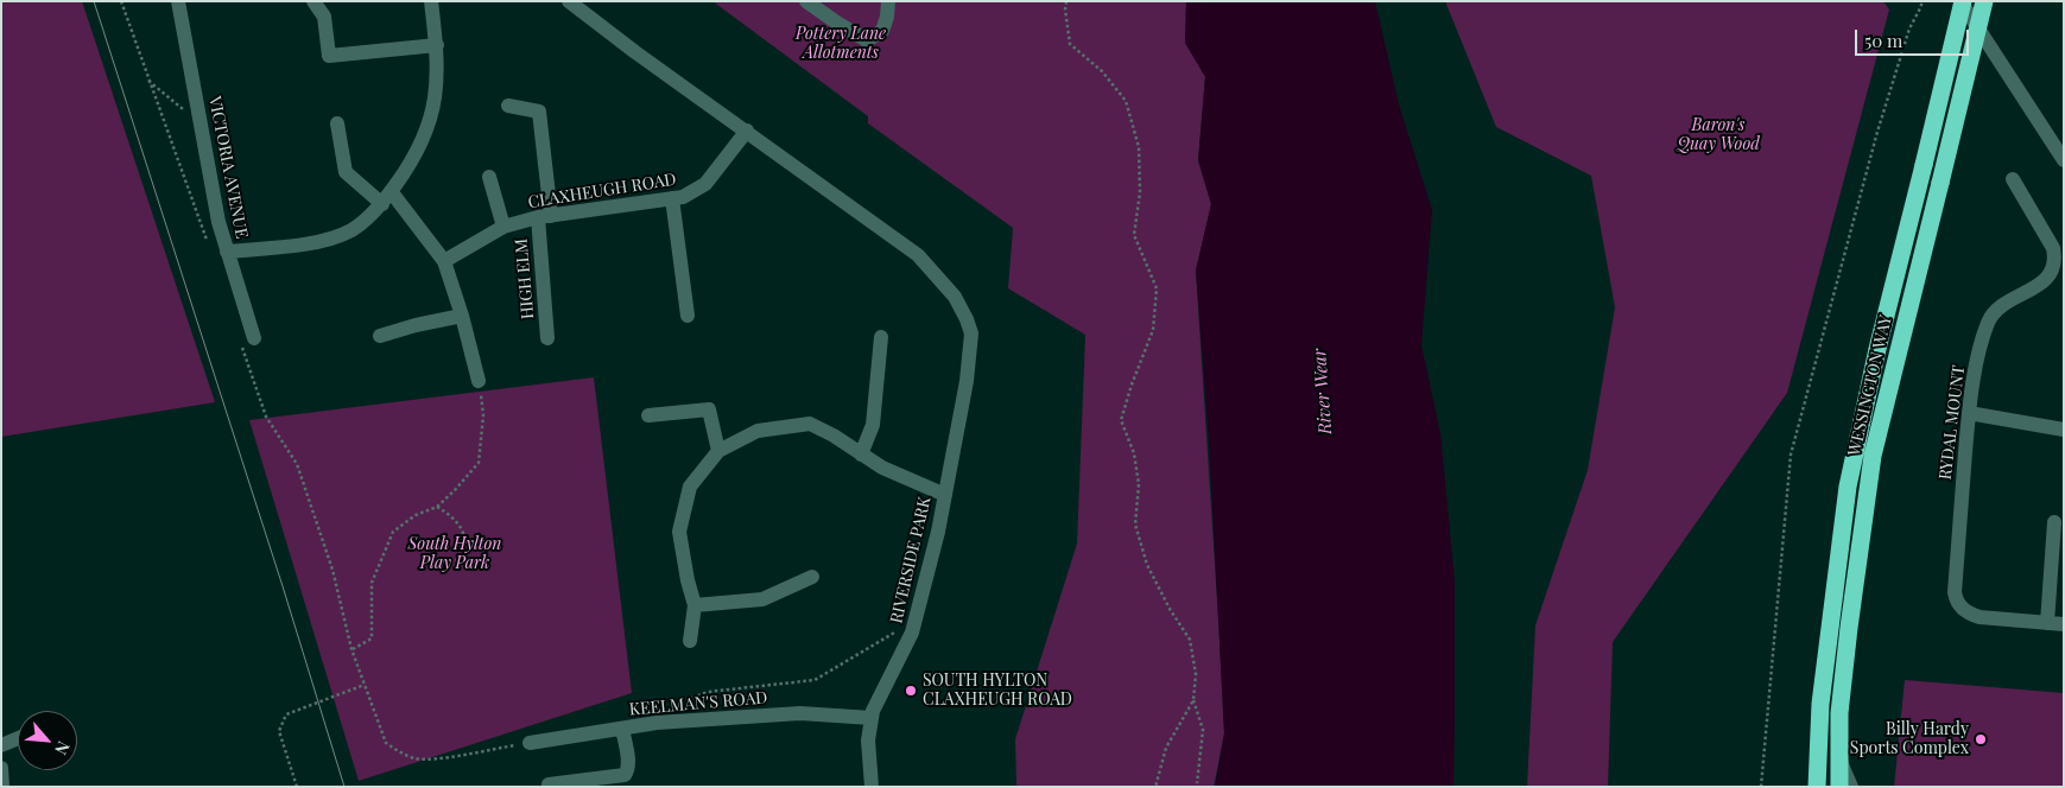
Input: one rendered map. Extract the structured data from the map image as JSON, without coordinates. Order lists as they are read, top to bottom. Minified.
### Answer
{"streets":{"highway":["WESSINGTON WAY"],"street":["VICTORIA AVENUE","CLAXHEUGH ROAD","HIGH ELM","RYDAL MOUNT","RIVERSIDE PARK","KEELMAN'S ROAD"]},"crossings":[["CLAXHEUGH ROAD","HIGH ELM"],["CLAXHEUGH ROAD","RIVERSIDE PARK"],["RIVERSIDE PARK","KEELMAN'S ROAD"]],"water":["River Wear"],"parks":["Pottery Lane Allotments","Baron's Quay Wood","South Hylton Play Park"],"places":["SOUTH HYLTON CLAXHEUGH ROAD","Billy Hardy Sports Complex"],"scale_bar":"50 m","north":"bottom right"}
